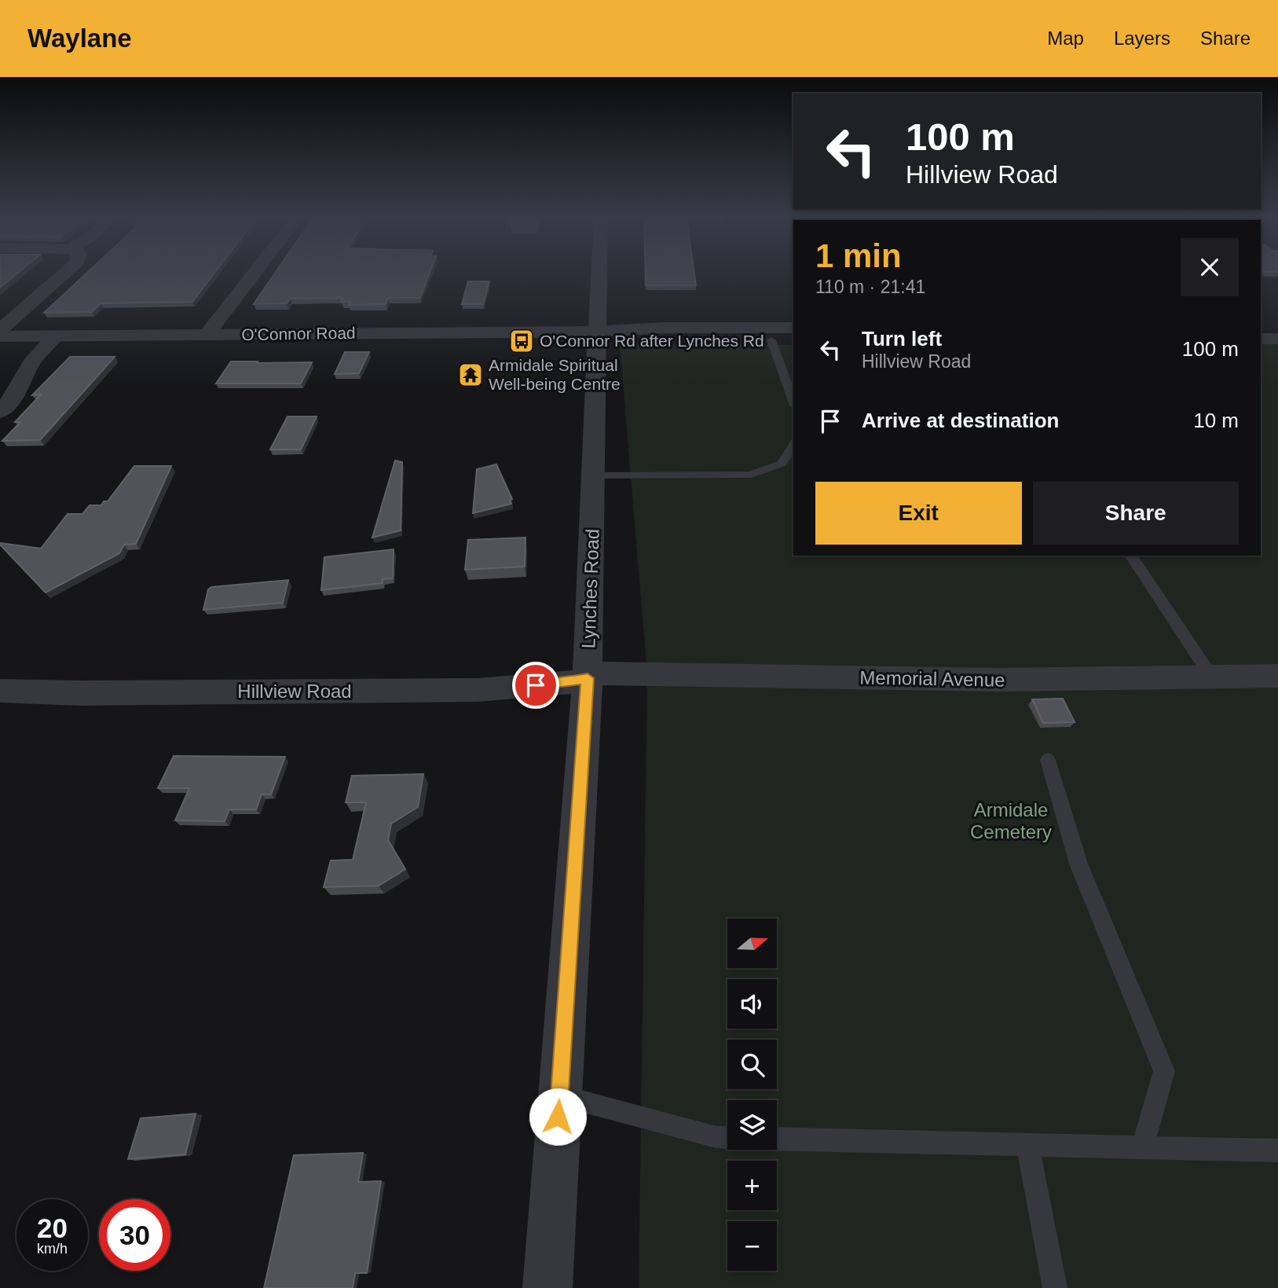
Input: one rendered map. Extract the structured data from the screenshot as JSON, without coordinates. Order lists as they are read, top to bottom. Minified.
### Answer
{"streets":{"street":["O'Connor Road","Lynches Road","Memorial Avenue","Hillview Road"]},"crossings":[["O'Connor Road","Lynches Road"],["Lynches Road","Memorial Avenue"],["Lynches Road","Hillview Road"],["Memorial Avenue","Hillview Road"]],"parks":["Armidale Cemetery"],"places":{"bus stop":["O'Connor Rd after Lynches Rd"],"temple":["Armidale Spiritual Well-being Centre"]},"north":"right","page":{"header":"Waylane","nav":["Map","Layers","Share"],"turn":["100 m","Hillview Road"],"heading":["1 min","110 m · 21:41"],"list":[{"name":"Turn left","note":"Hillview Road","value":"100 m"},{"name":"Arrive at destination","value":"10 m"}],"buttons":["Exit","Share"],"map_buttons":["+","−"],"speed":"20 km/h","limit":"30"}}
